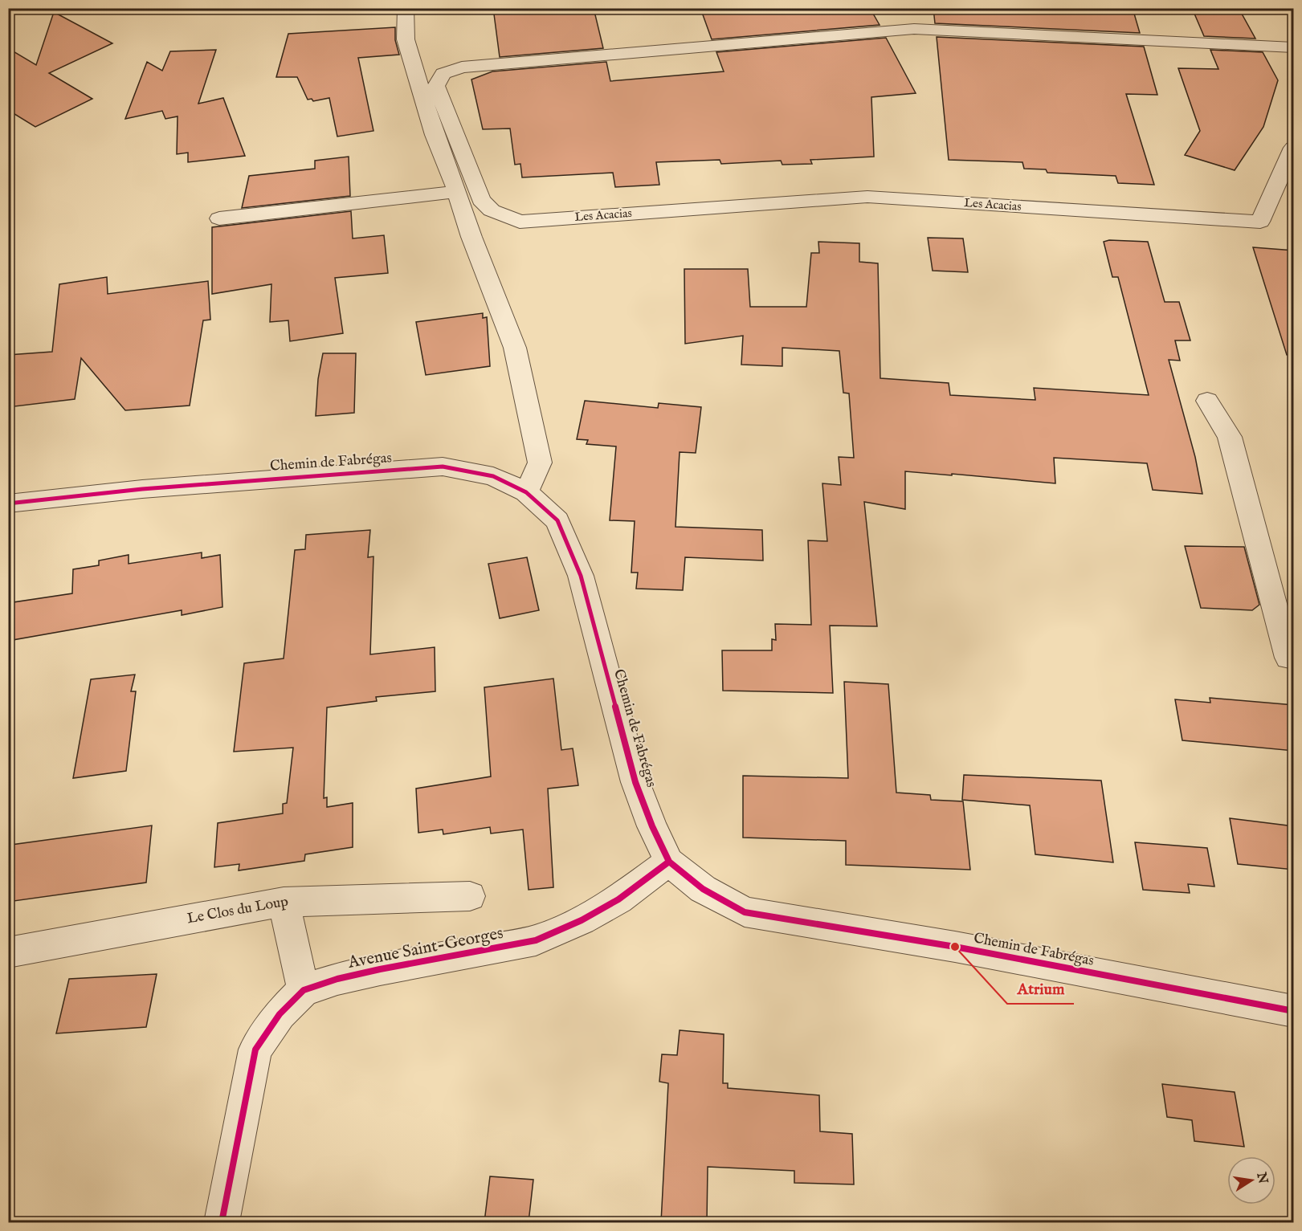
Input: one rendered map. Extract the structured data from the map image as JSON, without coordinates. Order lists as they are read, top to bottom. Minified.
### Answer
{"streets":{"street":["Les Acacias","Chemin de Fabrégas","Le Clos du Loup","Avenue Saint-Georges"]},"crossings":[["Chemin de Fabrégas","Avenue Saint-Georges"]],"places":["Atrium"],"north":"right"}
